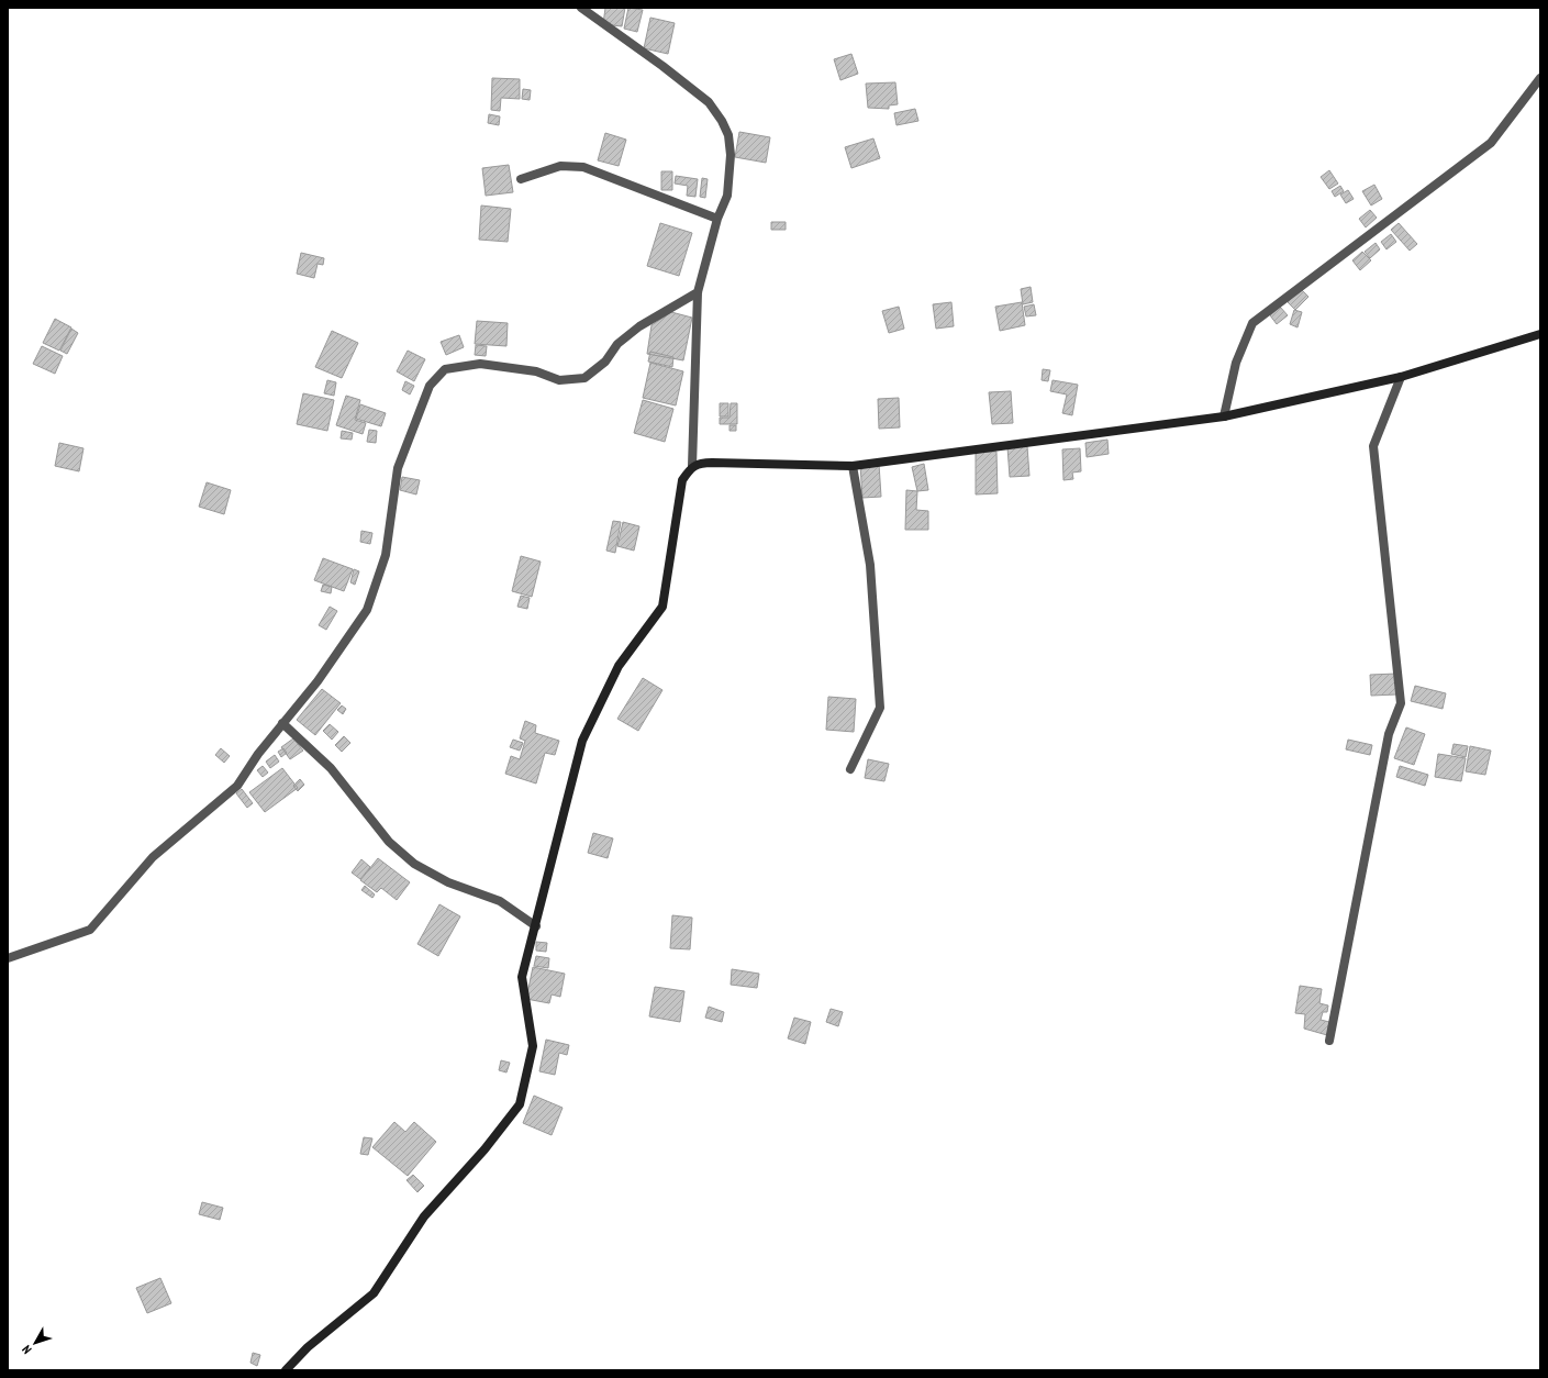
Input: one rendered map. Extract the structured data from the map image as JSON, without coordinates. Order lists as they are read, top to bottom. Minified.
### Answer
{"north":"bottom left"}
